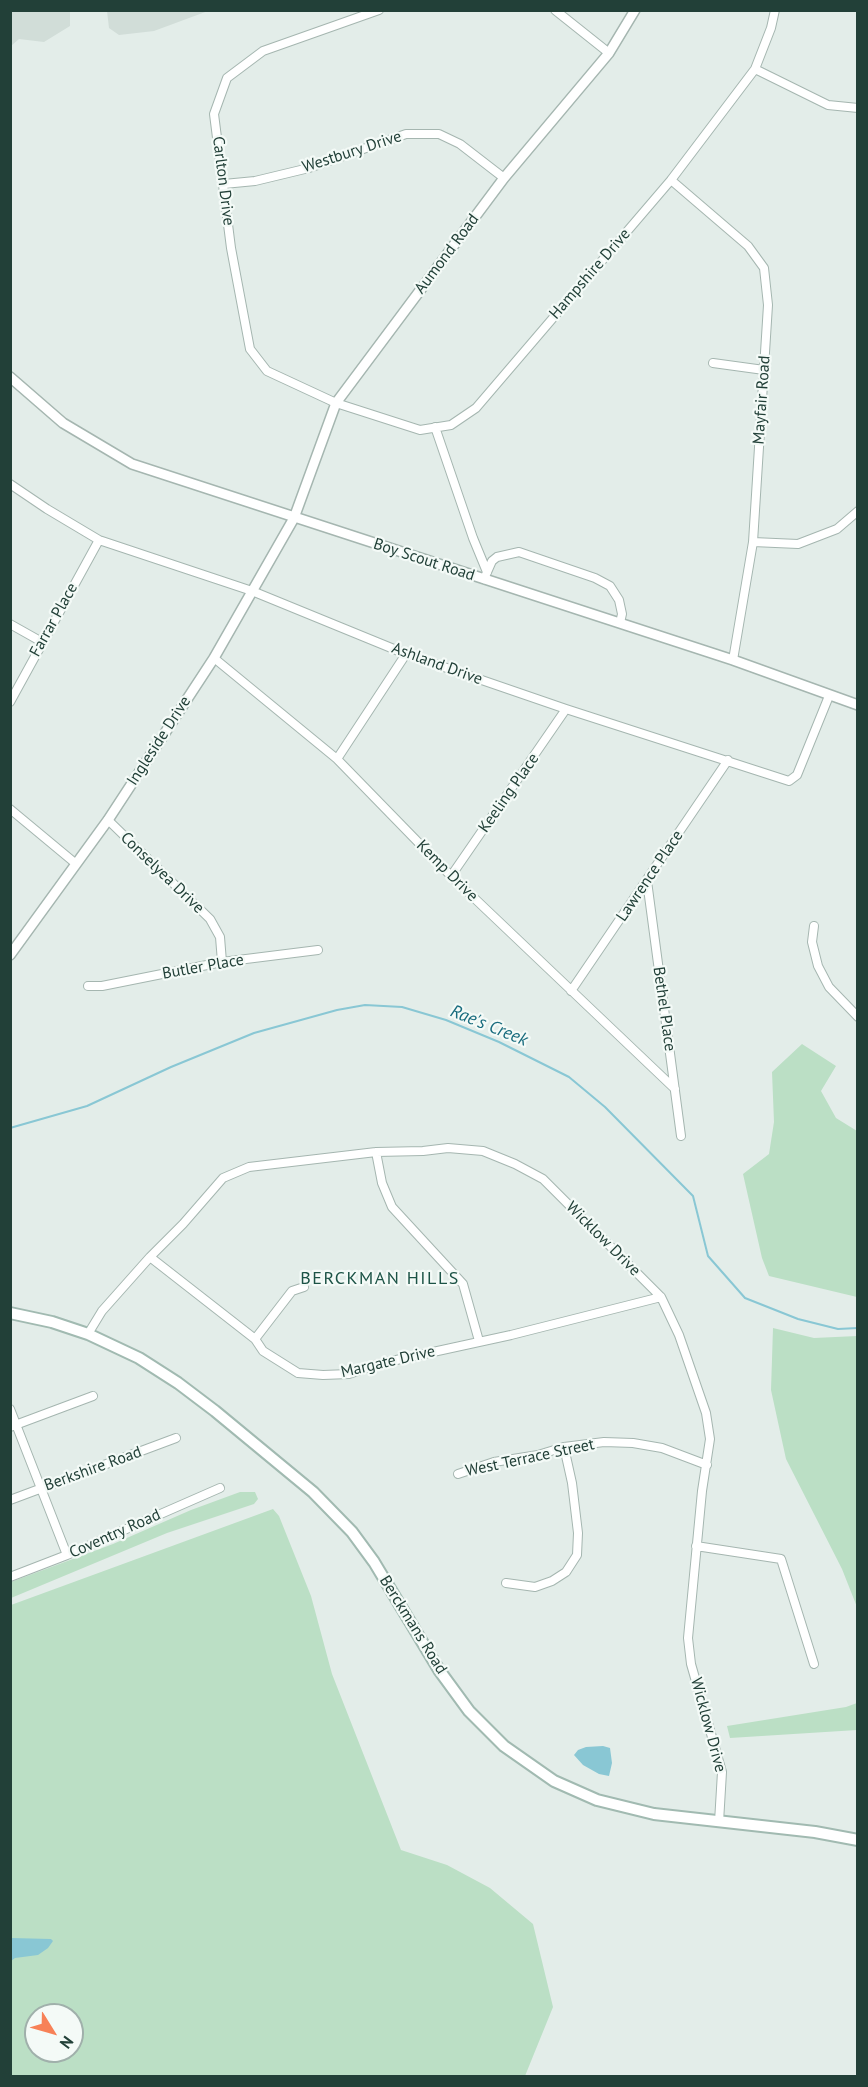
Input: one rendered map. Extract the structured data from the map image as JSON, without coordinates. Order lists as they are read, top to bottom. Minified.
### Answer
{"streets":{"main road":["Berckmans Road"],"street":["Westbury Drive","Carlton Drive","Aumond Road","Hampshire Drive","Mayfair Road","Boy Scout Road","Farrar Place","Ashland Drive","Ingleside Drive","Keeling Place","Kemp Drive","Conselyea Drive","Lawrence Place","Butler Place","Bethel Place","Wicklow Drive","Margate Drive","West Terrace Street","Berkshire Road","Coventry Road"]},"crossings":[["Westbury Drive","Carlton Drive"],["Westbury Drive","Aumond Road"],["Carlton Drive","Aumond Road"],["Carlton Drive","Hampshire Drive"],["Aumond Road","Hampshire Drive"],["Aumond Road","Boy Scout Road"],["Aumond Road","Ingleside Drive"],["Hampshire Drive","Mayfair Road"],["Mayfair Road","Boy Scout Road"],["Boy Scout Road","Ashland Drive"],["Boy Scout Road","Ingleside Drive"],["Farrar Place","Ashland Drive"],["Ashland Drive","Ingleside Drive"],["Ashland Drive","Keeling Place"],["Ashland Drive","Lawrence Place"],["Ingleside Drive","Kemp Drive"],["Ingleside Drive","Conselyea Drive"],["Keeling Place","Kemp Drive"],["Kemp Drive","Lawrence Place"],["Kemp Drive","Bethel Place"],["Conselyea Drive","Butler Place"],["Lawrence Place","Bethel Place"],["Wicklow Drive","Margate Drive"],["Wicklow Drive","West Terrace Street"],["Wicklow Drive","Berckmans Road"]],"districts":["BERCKMAN HILLS"],"water":["Rae's Creek"],"north":"bottom right"}
